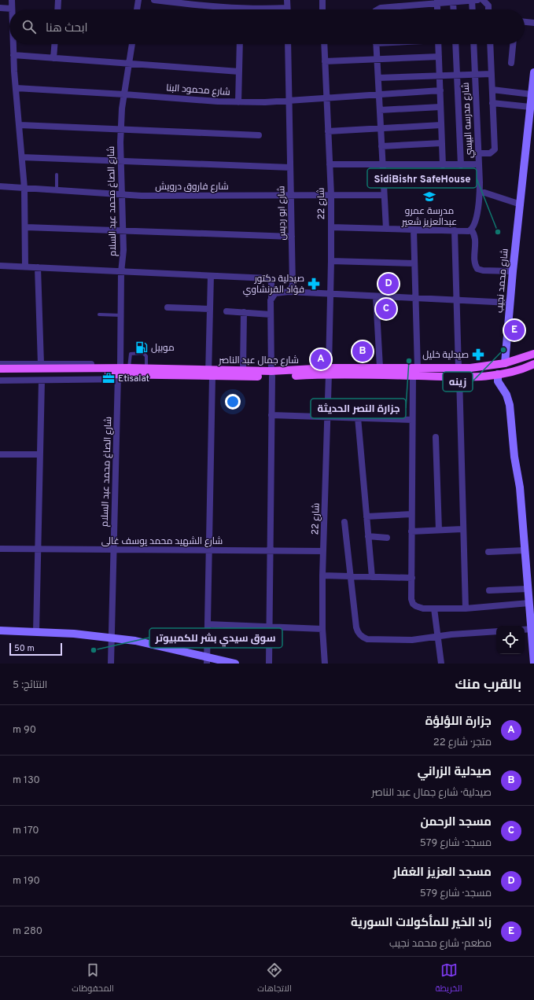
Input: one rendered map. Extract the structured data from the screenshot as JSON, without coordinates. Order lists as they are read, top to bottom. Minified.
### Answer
{"streets":{"main road":["شارع جمال عبد الناصر"],"street":["شارع محمود البنا","شارع مدرسه البيسي","شارع فاروق درويش","شارع الصاغ محمد عبد السلام","شارع 22","شارع ابو رديس","شارع محمد نجيب","شارع الشهيد محمد يوسف غالى"]},"crossings":[["شارع محمود البنا","شارع الصاغ محمد عبد السلام"],["شارع محمود البنا","شارع 22"],["شارع محمود البنا","شارع ابو رديس"],["شارع فاروق درويش","شارع الصاغ محمد عبد السلام"],["شارع فاروق درويش","شارع 22"],["شارع فاروق درويش","شارع ابو رديس"],["شارع الصاغ محمد عبد السلام","شارع جمال عبد الناصر"],["شارع الصاغ محمد عبد السلام","شارع الشهيد محمد يوسف غالى"],["شارع 22","شارع جمال عبد الناصر"],["شارع 22","شارع الشهيد محمد يوسف غالى"],["شارع محمد نجيب","شارع جمال عبد الناصر"]],"places":{"school or university":["مدرسة عمرو عبدالعزيز شعير"],"other":["SidiBishr SafeHouse","زينه","جزارة النصر الحديثة","سوق سيدي بشر للكمبيوتر"],"pharmacy":["صيدلية دكتور فؤاد القرنشاوي","صيدلية خليل"],"fuel station":["موبيل"],"office":["Etisalat"]},"scale_bar":"50 m","page":{"search":"ابحث هنا","pins":["D","C","E","B","A"],"scale":"50 m","heading":["بالقرب منك","النتائج: 5"],"list":[{"mark":"A","name":"جزارة اللؤلؤة","note":"متجر · شارع 22","value":"90 m"},{"mark":"B","name":"صيدلية الزراني","note":"صيدلية · شارع جمال عبد الناصر","value":"130 m"},{"mark":"C","name":"مسجد الرحمن","note":"مسجد · شارع 579","value":"170 m"},{"mark":"D","name":"مسجد العزيز الغفار","note":"مسجد · شارع 579","value":"190 m"},{"mark":"E","name":"زاد الخير للمأكولات السورية","note":"مطعم · شارع محمد نجيب","value":"280 m"}],"nav":["الخريطة","الاتجاهات","المحفوظات"]}}
